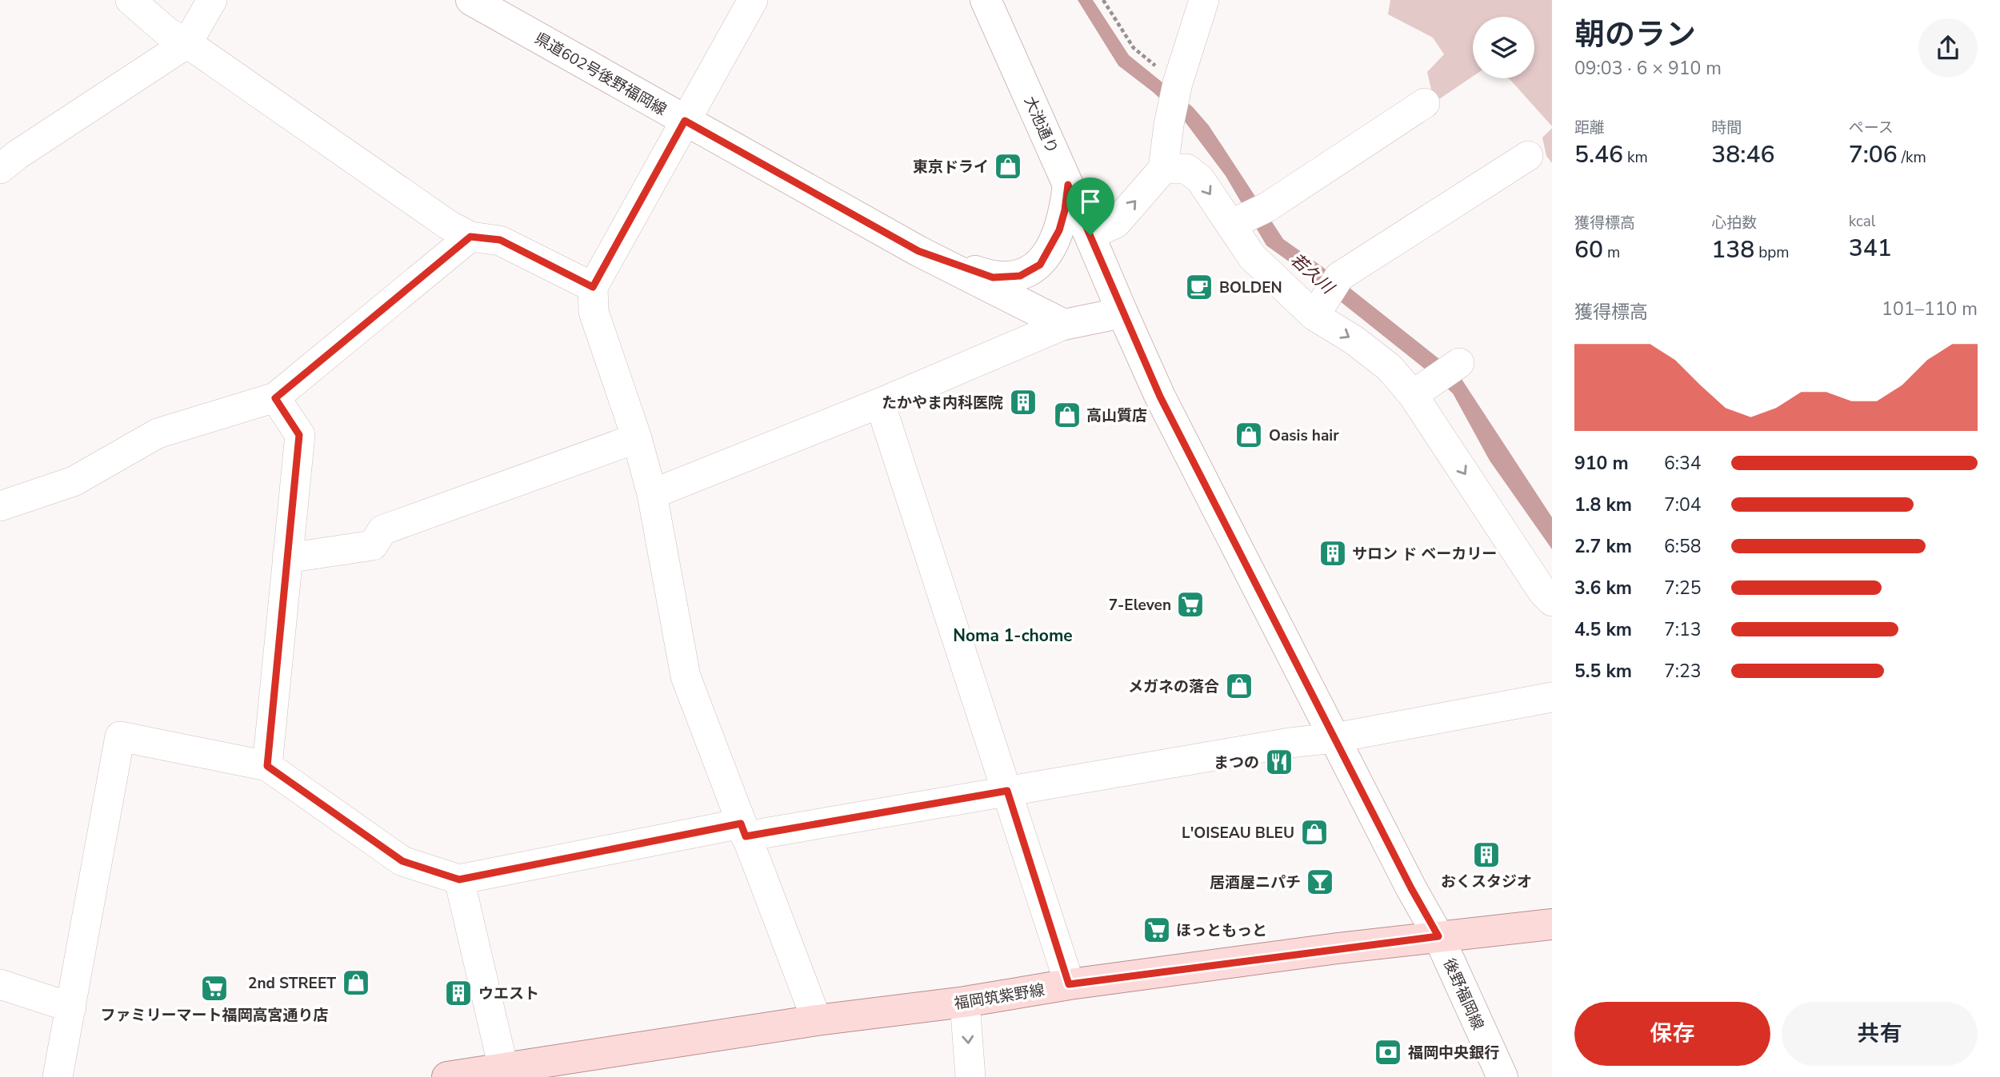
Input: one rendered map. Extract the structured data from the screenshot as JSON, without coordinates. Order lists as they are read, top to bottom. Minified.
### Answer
{"streets":{"main road":["県道602号後野福岡線","大池通り","後野福岡線","福岡筑紫野線"]},"crossings":[["大池通り","後野福岡線"],["後野福岡線","福岡筑紫野線"]],"districts":["Noma 1-chome"],"water":["若久川"],"places":{"shop":["東京ドライ","高山質店","Oasis hair","メガネの落合","L'OISEAU BLEU","2nd STREET"],"cafe":["BOLDEN"],"building":["たかやま内科医院","サロン ド ベーカリー","おくスタジオ","ウエスト"],"supermarket":["7-Eleven","ほっともっと","ファミリーマート福岡高宮通り店"],"restaurant":["まつの"],"bar":["居酒屋ニパチ"],"bank":["福岡中央銀行"]},"page":{"heading":["朝のラン","09:03 · 6 × 910 m"],"stats":[["距離","5.46 km"],["時間","38:46"],["ペース","7:06 /km"],["獲得標高","60 m"],["心拍数","138 bpm"],["kcal","341"]],"chart":["獲得標高","101–110 m"],"list":[{"name":"910 m","note":"6:34"},{"name":"1.8 km","note":"7:04"},{"name":"2.7 km","note":"6:58"},{"name":"3.6 km","note":"7:25"},{"name":"4.5 km","note":"7:13"},{"name":"5.5 km","note":"7:23"}],"buttons":["保存","共有"]}}
